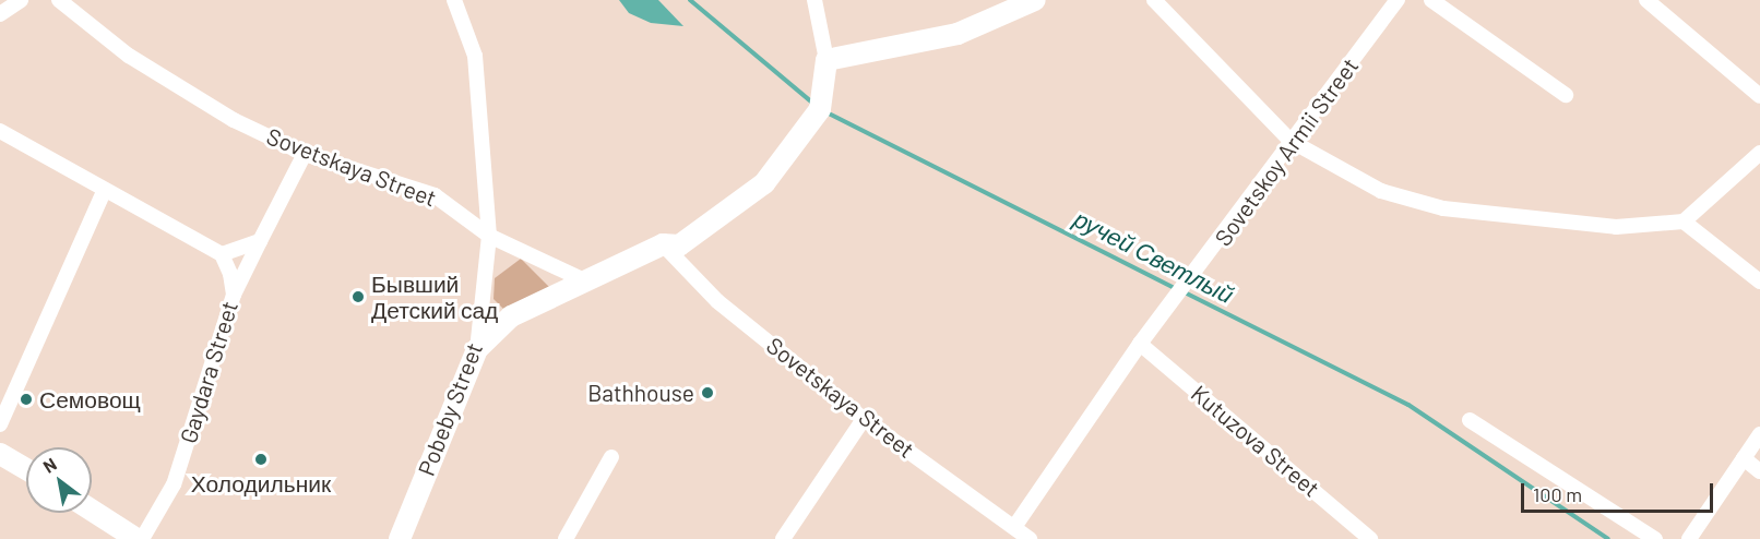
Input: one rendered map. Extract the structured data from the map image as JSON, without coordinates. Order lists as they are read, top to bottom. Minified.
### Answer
{"streets":{"street":["Sovetskoy Armii Street","Sovetskaya Street","Gaydara Street","Pobeby Street","Kutuzova Street"]},"crossings":[["Sovetskoy Armii Street","Sovetskaya Street"],["Sovetskoy Armii Street","Kutuzova Street"],["Sovetskaya Street","Pobeby Street"]],"water":["ручей Светлый"],"places":["Бывший Детский сад","Bathhouse","Семовощ","Холодильник"],"scale_bar":"100 m","north":"top left"}
